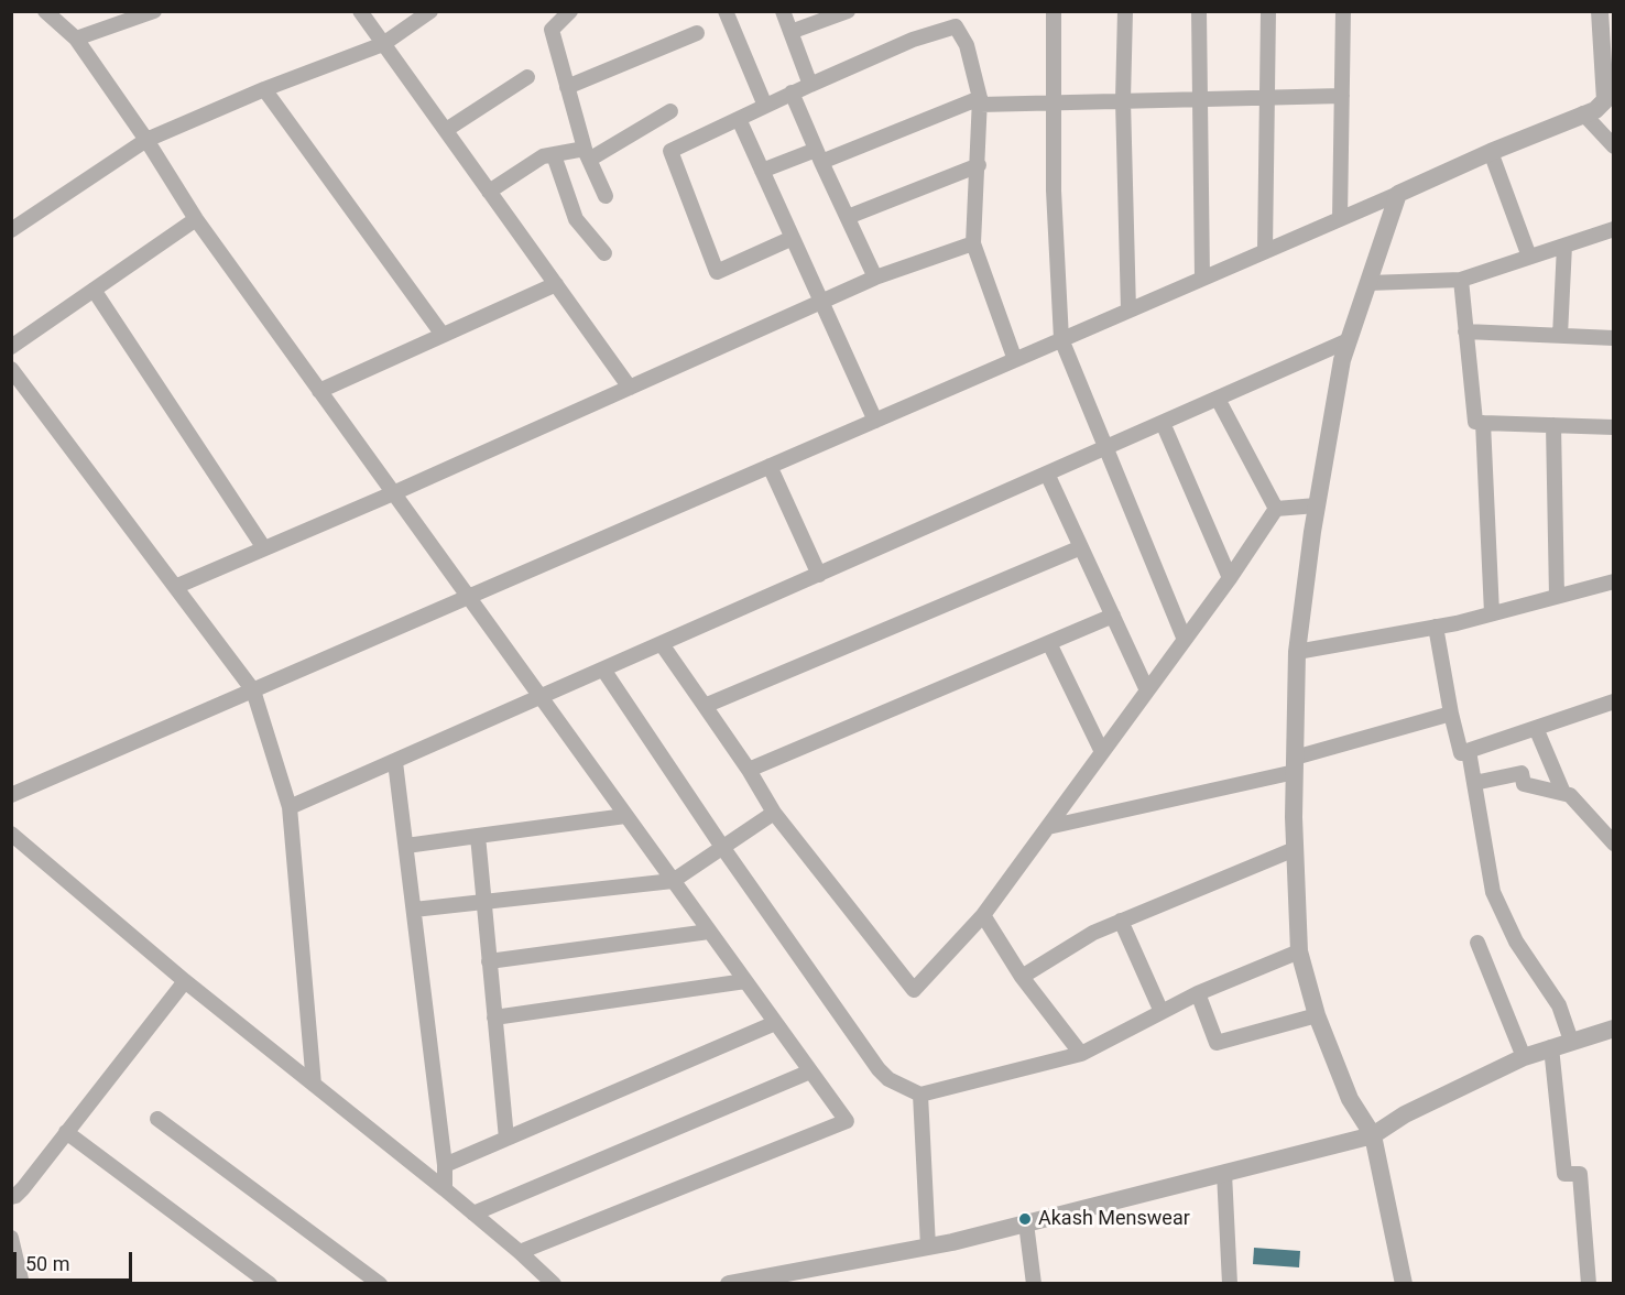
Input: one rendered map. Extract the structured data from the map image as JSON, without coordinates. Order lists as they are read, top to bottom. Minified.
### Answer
{"places":["Akash Menswear"],"scale_bar":"50 m"}
